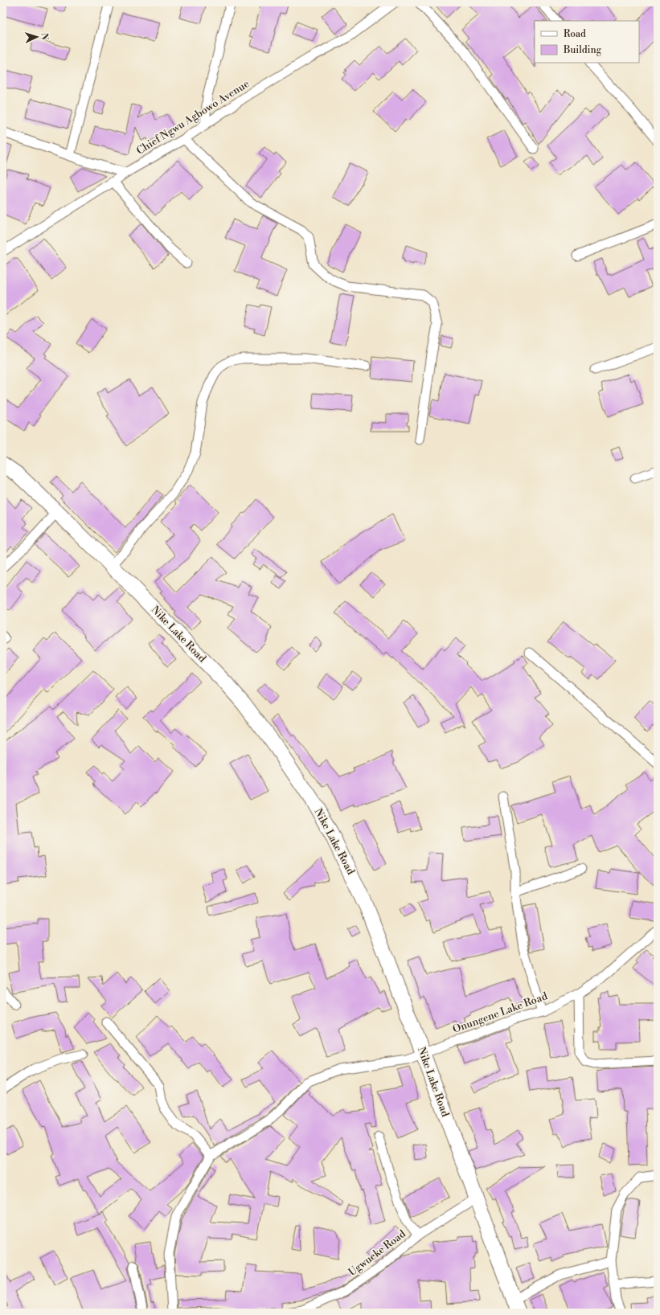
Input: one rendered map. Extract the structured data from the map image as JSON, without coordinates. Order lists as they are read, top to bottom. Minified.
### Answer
{"streets":{"main road":["Nike Lake Road"],"street":["Chief Ngwu Agbowo Avenue","Onungene Lake Road","Ugwueke Road"]},"crossings":[["Nike Lake Road","Onungene Lake Road"],["Nike Lake Road","Ugwueke Road"]],"legend":["Road","Building"],"north":"right"}
